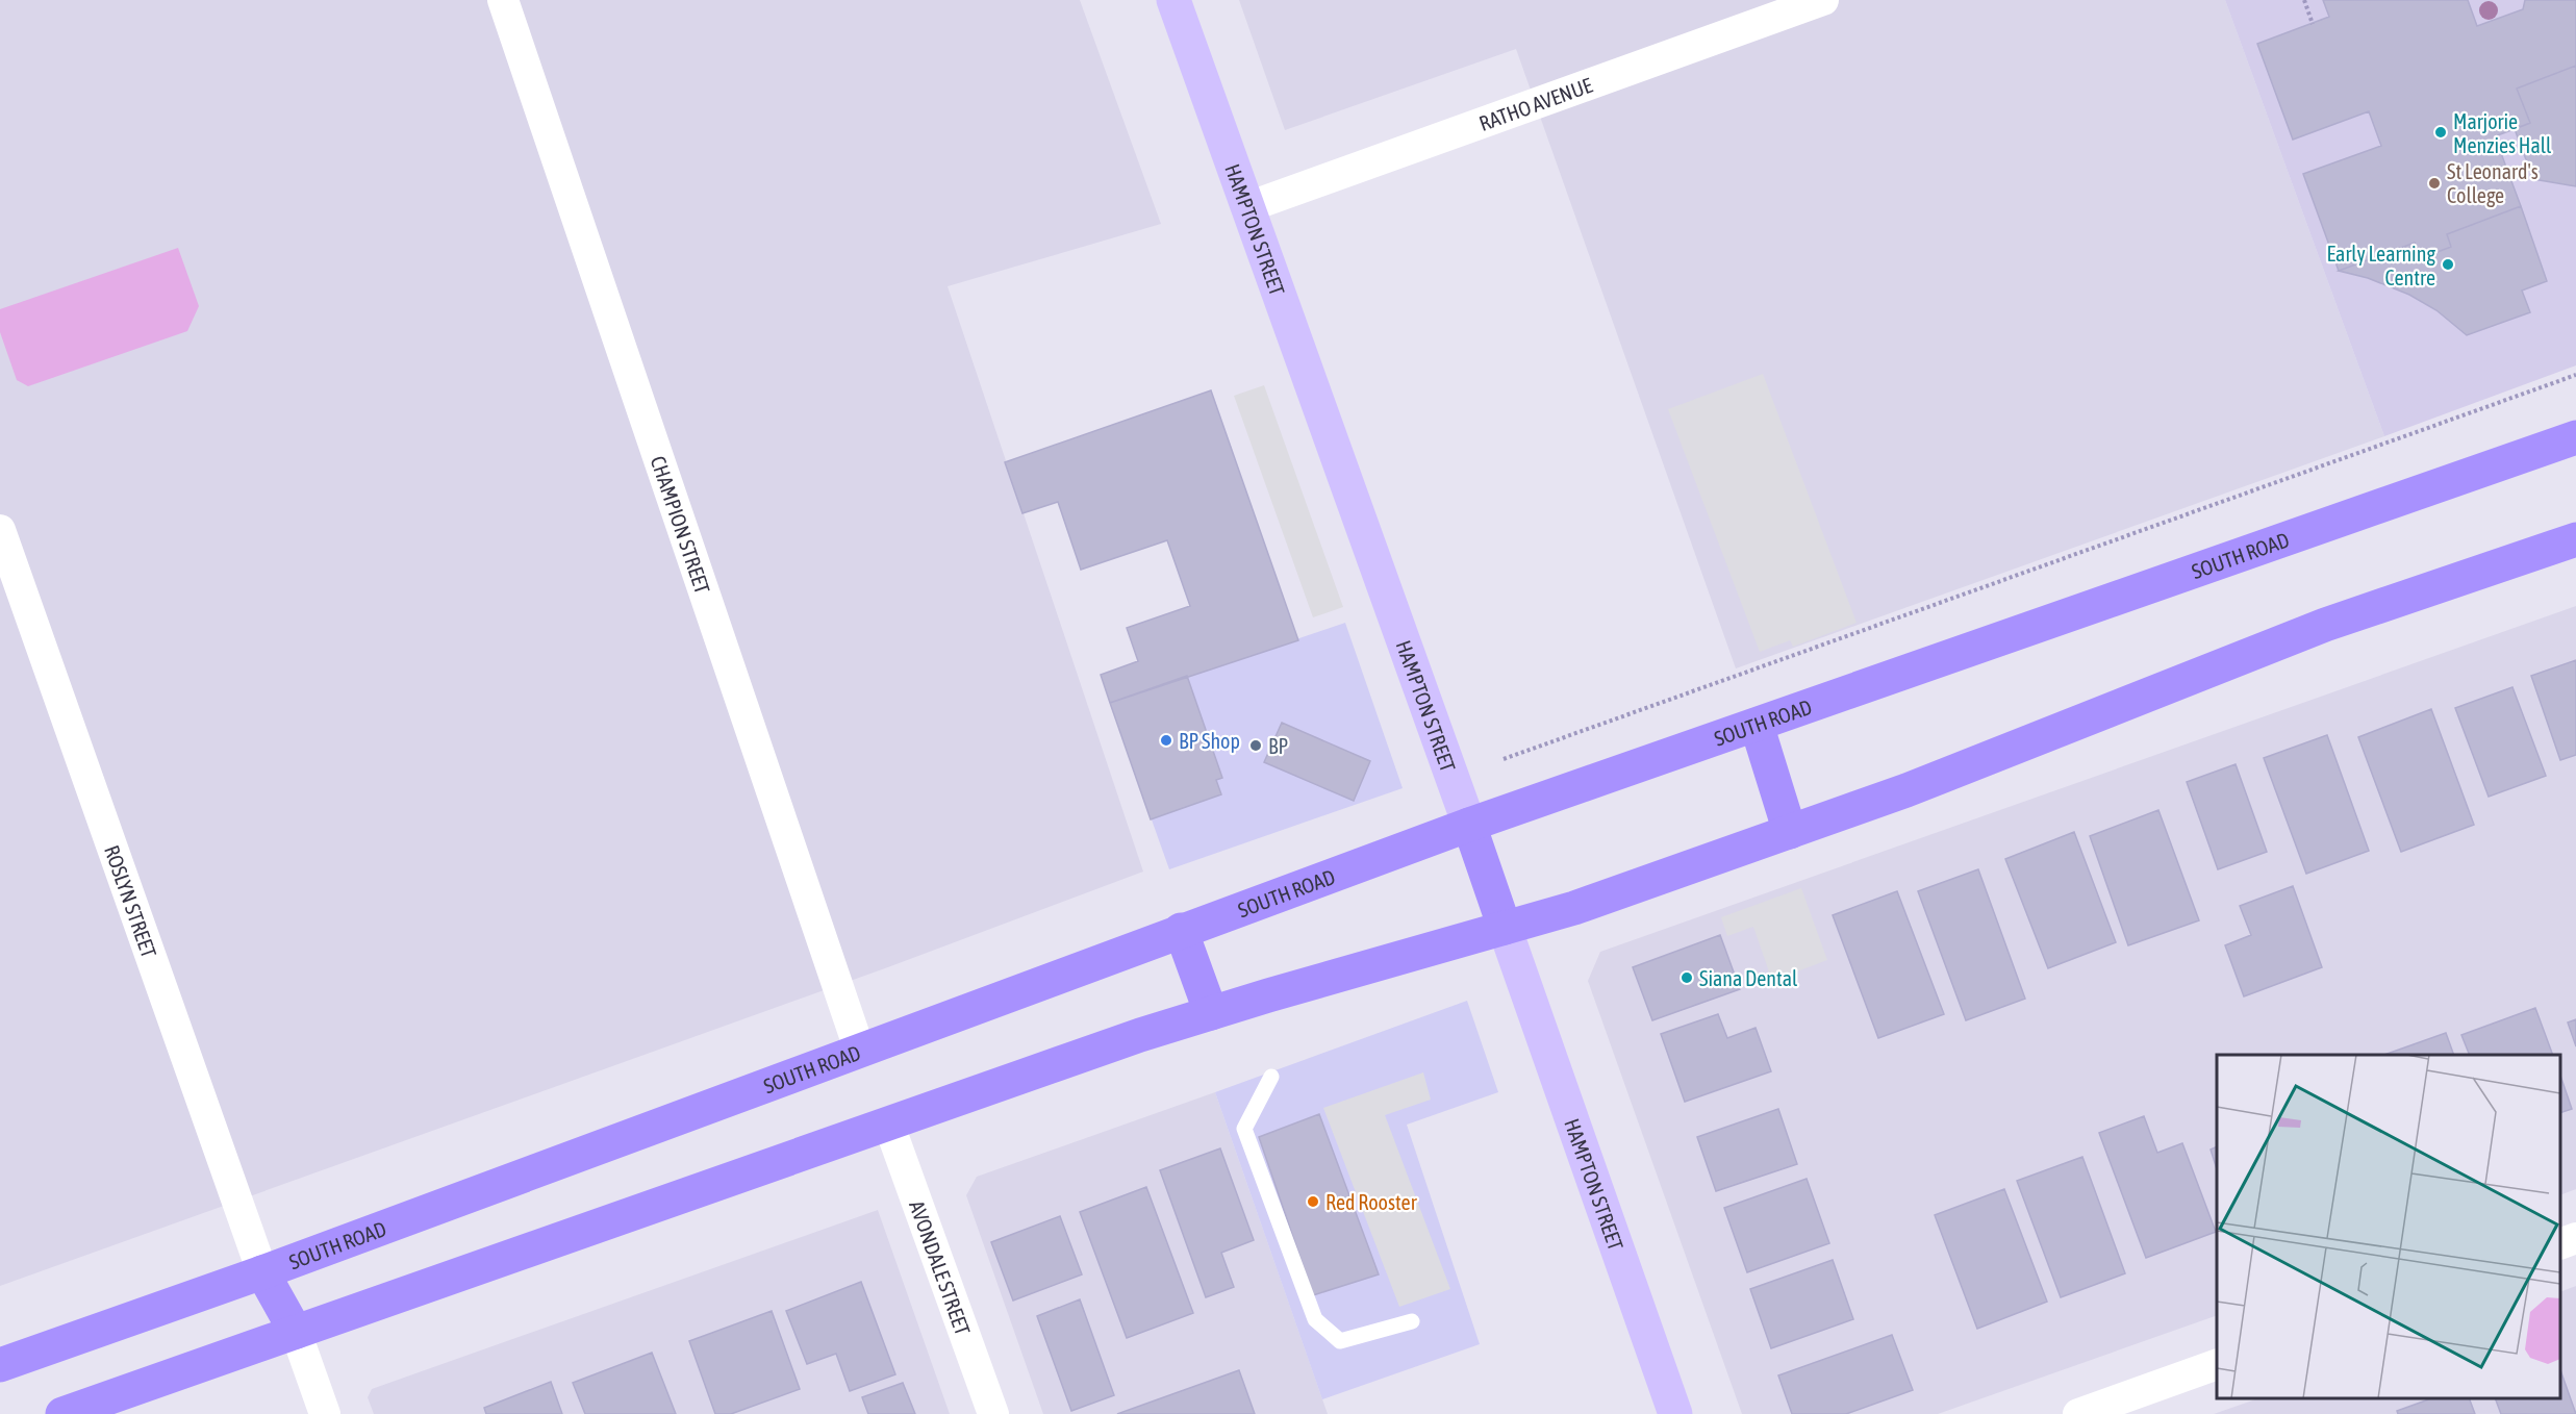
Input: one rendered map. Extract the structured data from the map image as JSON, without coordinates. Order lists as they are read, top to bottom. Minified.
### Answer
{"streets":{"main road":["HAMPTON STREET","SOUTH ROAD"],"street":["RATHO AVENUE","CHAMPION STREET","ROSLYN STREET","AVONDALE STREET"]},"crossings":[["RATHO AVENUE","HAMPTON STREET"],["HAMPTON STREET","SOUTH ROAD"],["CHAMPION STREET","SOUTH ROAD"],["SOUTH ROAD","ROSLYN STREET"]],"places":["Marjorie Menzies Hall","St Leonard's College","Early Learning Centre","BP Shop","BP","Siana Dental","Red Rooster"]}
